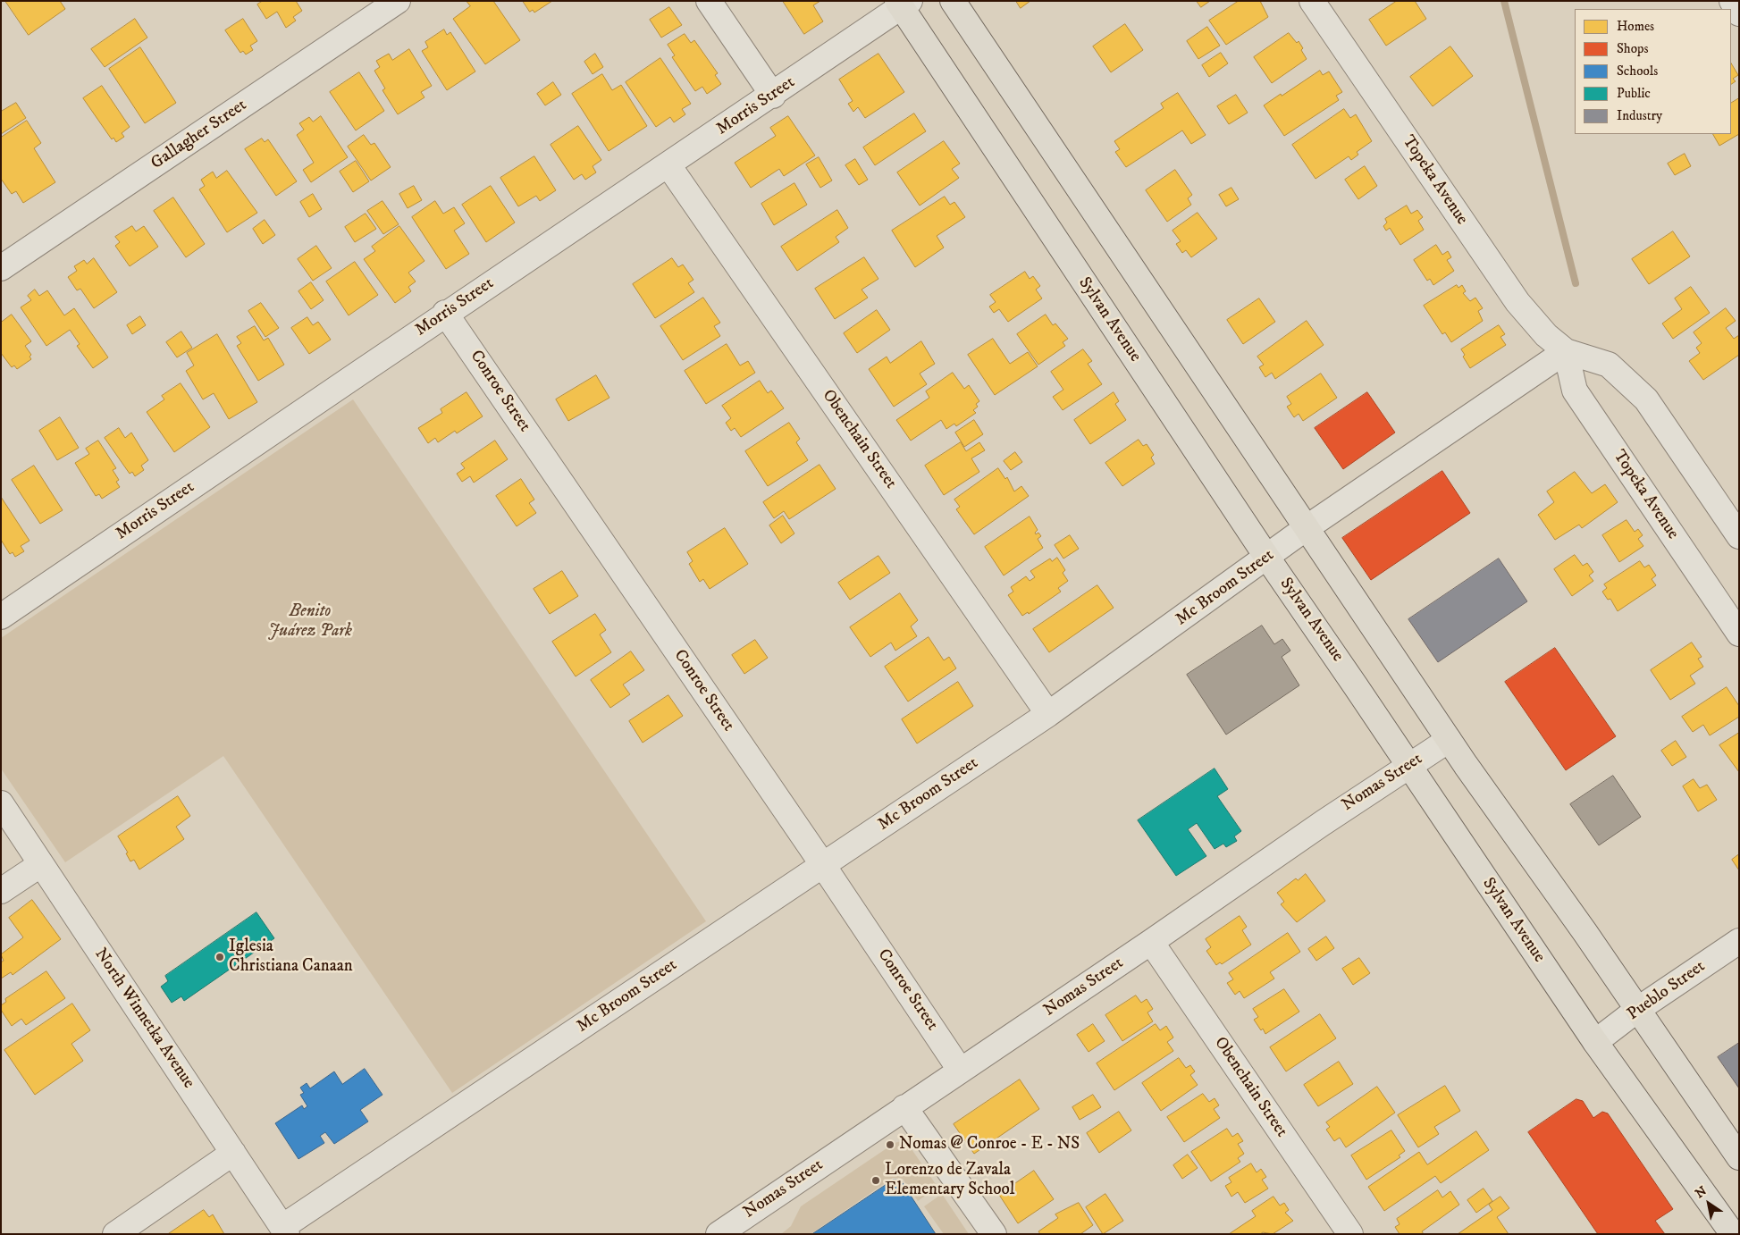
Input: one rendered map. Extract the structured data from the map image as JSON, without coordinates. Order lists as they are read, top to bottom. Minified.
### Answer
{"streets":{"main road":["Sylvan Avenue"],"street":["Morris Street","Gallagher Street","Topeka Avenue","Conroe Street","Obenchain Street","Mc Broom Street","Nomas Street","Pueblo Street","North Winnetka Avenue"]},"crossings":[["Morris Street","Sylvan Avenue"],["Morris Street","Conroe Street"],["Morris Street","Obenchain Street"],["Topeka Avenue","Mc Broom Street"],["Sylvan Avenue","Mc Broom Street"],["Sylvan Avenue","Nomas Street"],["Sylvan Avenue","Pueblo Street"],["Conroe Street","Mc Broom Street"],["Conroe Street","Nomas Street"],["Obenchain Street","Mc Broom Street"],["Obenchain Street","Nomas Street"],["Mc Broom Street","North Winnetka Avenue"]],"parks":["Benito Juárez Park"],"places":["Iglesia Christiana Canaan","Nomas @ Conroe - E - NS","Lorenzo de Zavala Elementary School"],"legend":["Homes","Shops","Schools","Public","Industry"],"north":"top left"}
